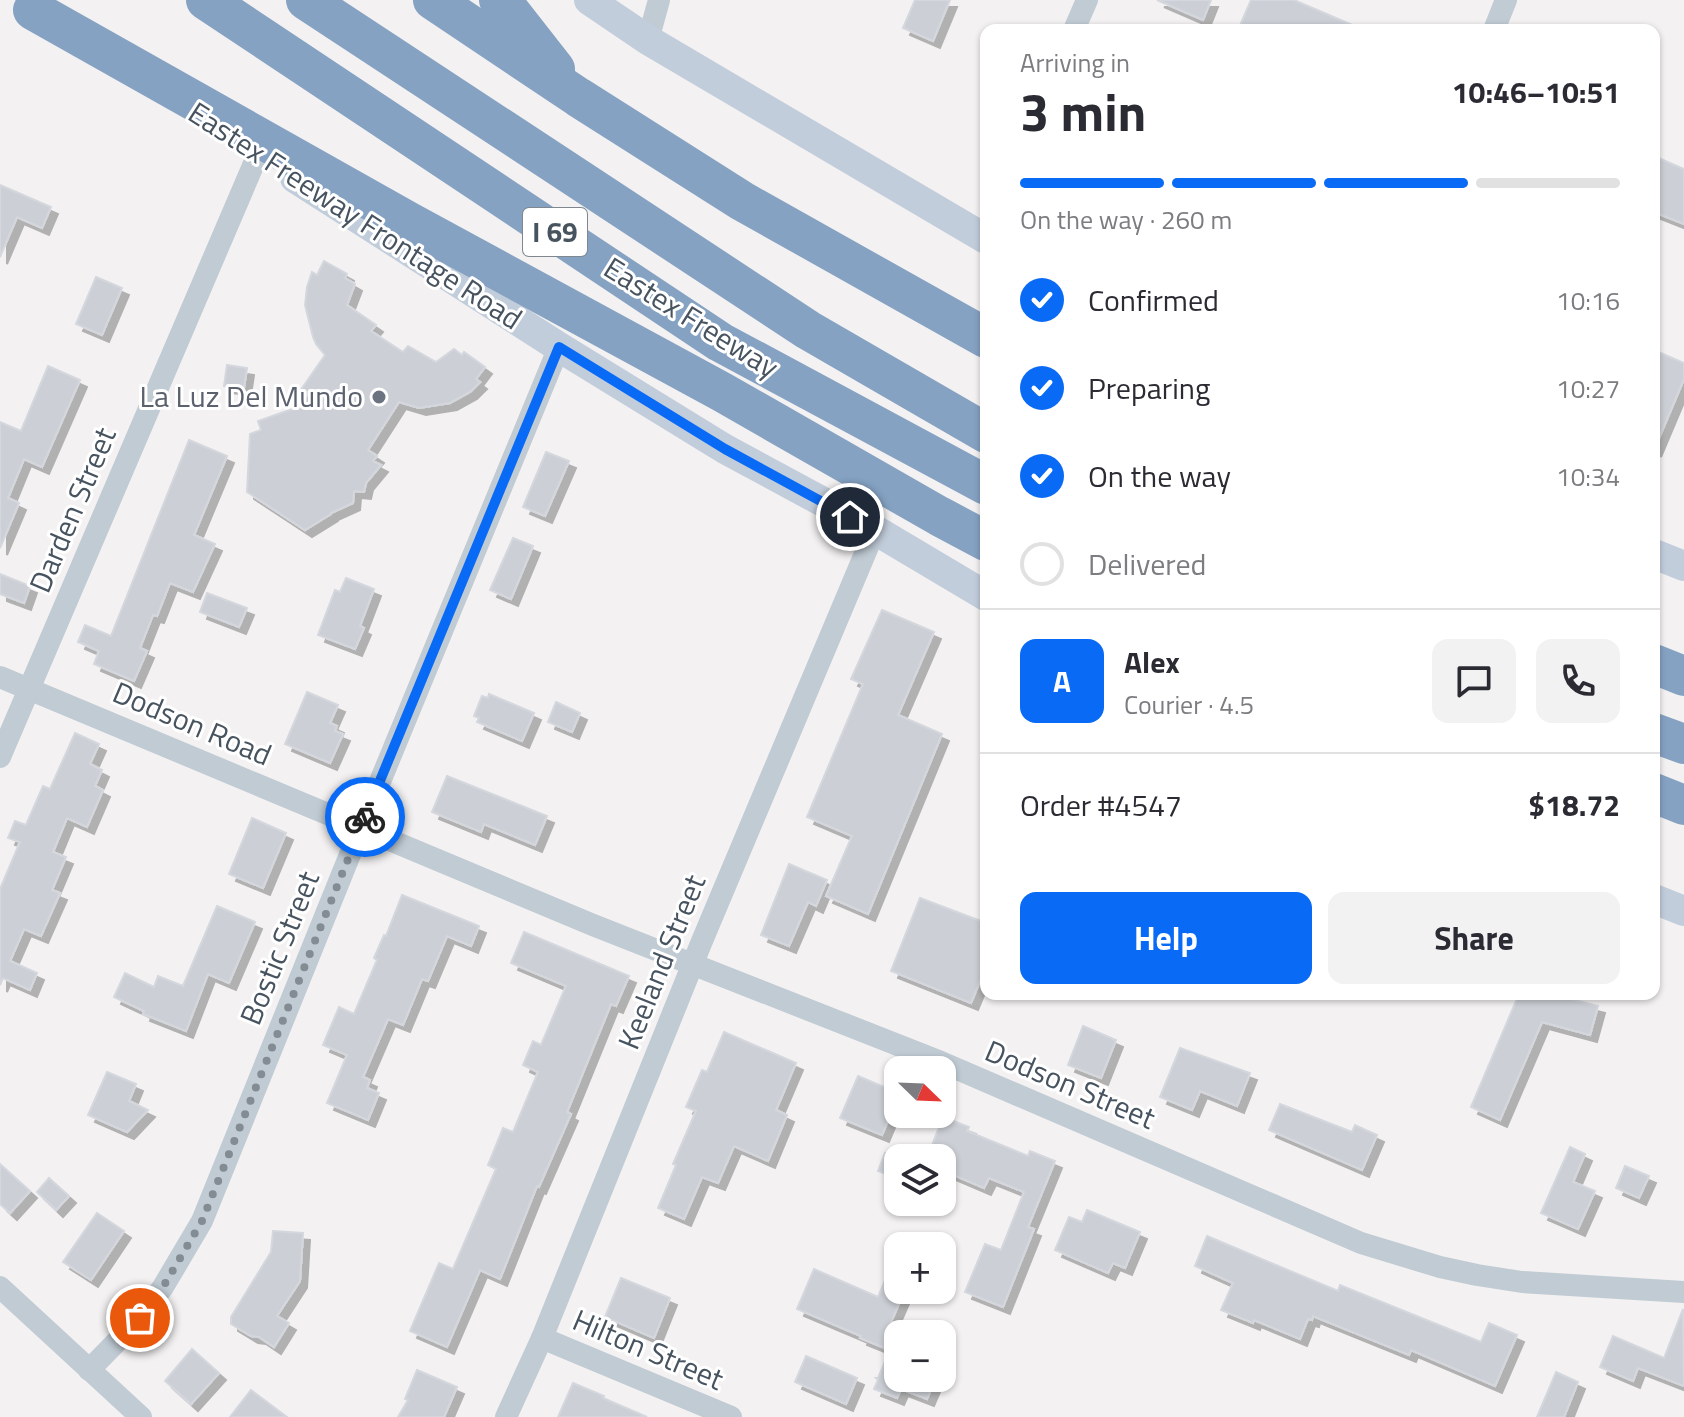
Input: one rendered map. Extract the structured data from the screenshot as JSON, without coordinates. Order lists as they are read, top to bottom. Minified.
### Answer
{"streets":{"highway":["I 69","Eastex Freeway"],"main road":["Eastex Freeway Frontage Road"],"street":["Darden Street","Dodson Road","Bostic Street","Keeland Street","Dodson Street","Hilton Street"]},"crossings":[["Eastex Freeway Frontage Road","Darden Street"],["Eastex Freeway Frontage Road","Bostic Street"],["Eastex Freeway Frontage Road","Keeland Street"],["Darden Street","Dodson Road"],["Dodson Road","Bostic Street"],["Dodson Road","Dodson Street"],["Bostic Street","Dodson Street"],["Keeland Street","Dodson Street"],["Keeland Street","Hilton Street"]],"places":["La Luz Del Mundo"],"north":"bottom right","page":{"heading":["3 min","Arriving in","10:46–10:51"],"panel":["Alex","Courier · 4.5","Order #4547","$18.72"],"bar":"On the way · 260 m","list":[["Confirmed","10:16"],["Preparing","10:27"],["On the way","10:34"],"Delivered"],"round":"A","buttons":["Help","Share"],"map_buttons":["+","−"]}}
